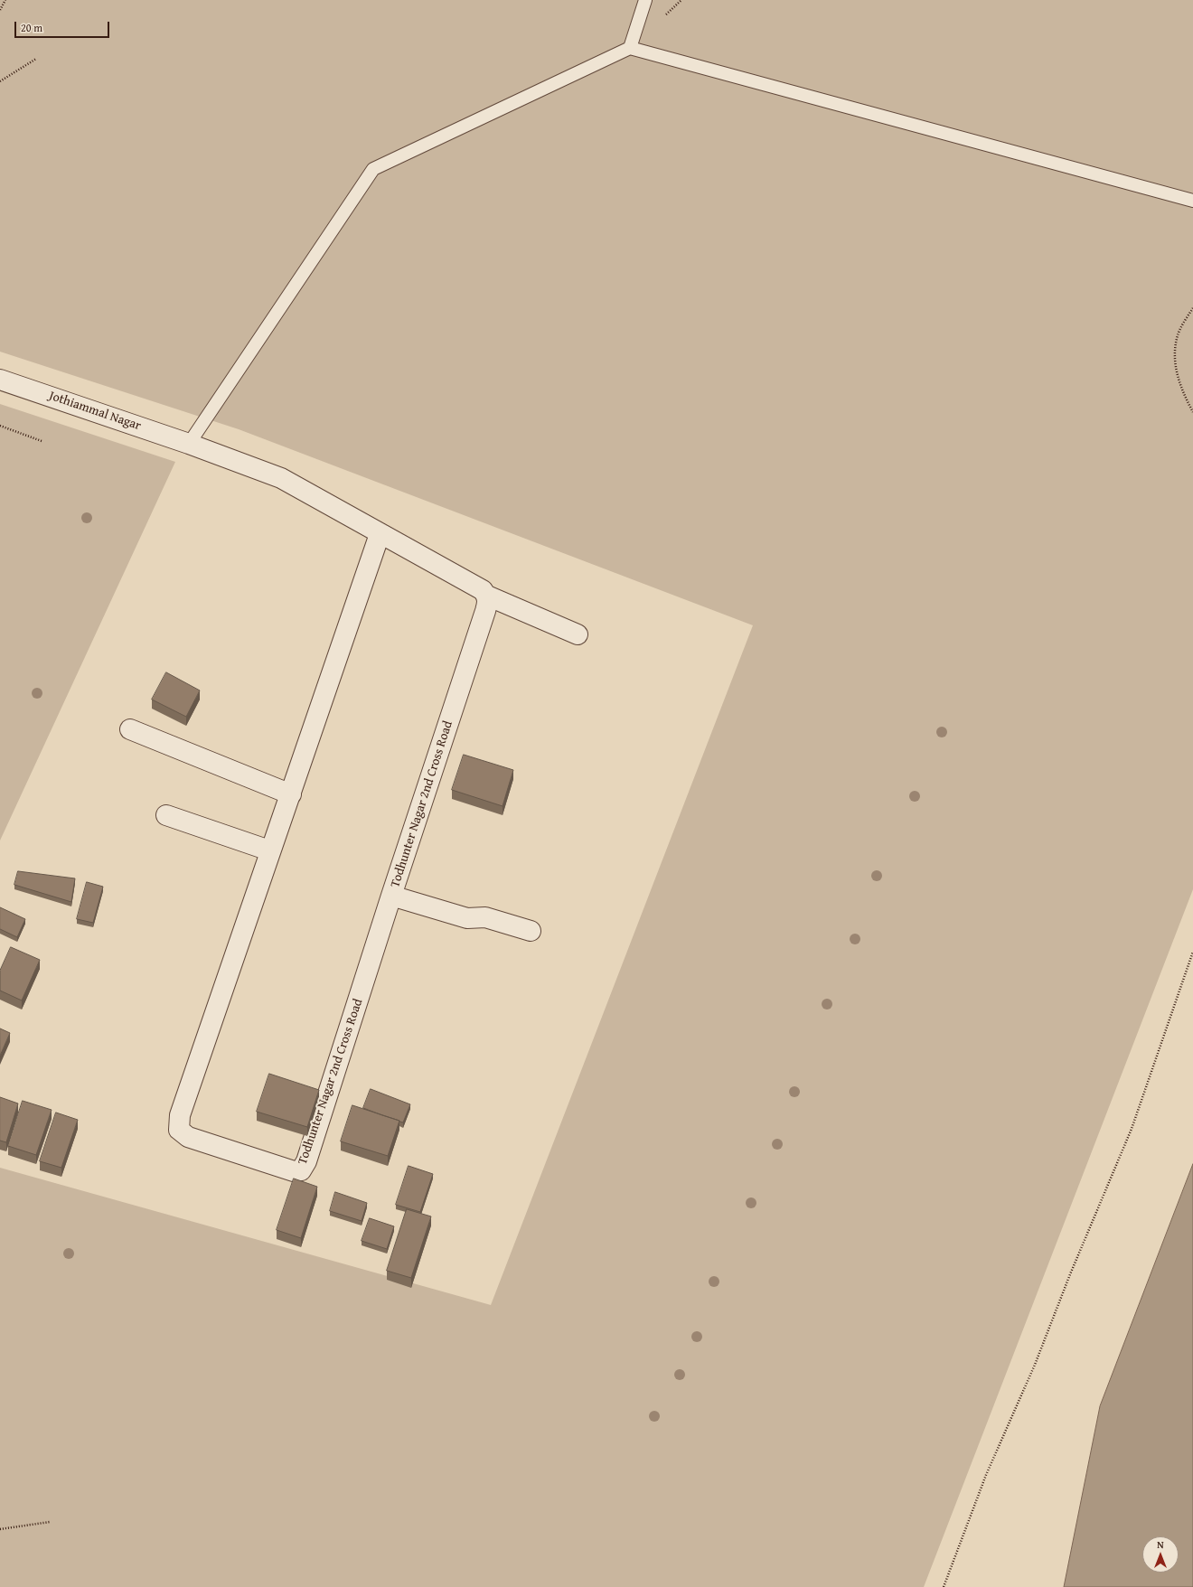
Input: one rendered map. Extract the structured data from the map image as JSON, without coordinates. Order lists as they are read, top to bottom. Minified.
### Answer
{"streets":{"street":["Jothiammal Nagar","Todhunter Nagar 2nd Cross Road"]},"scale_bar":"20 m","north":"top"}
